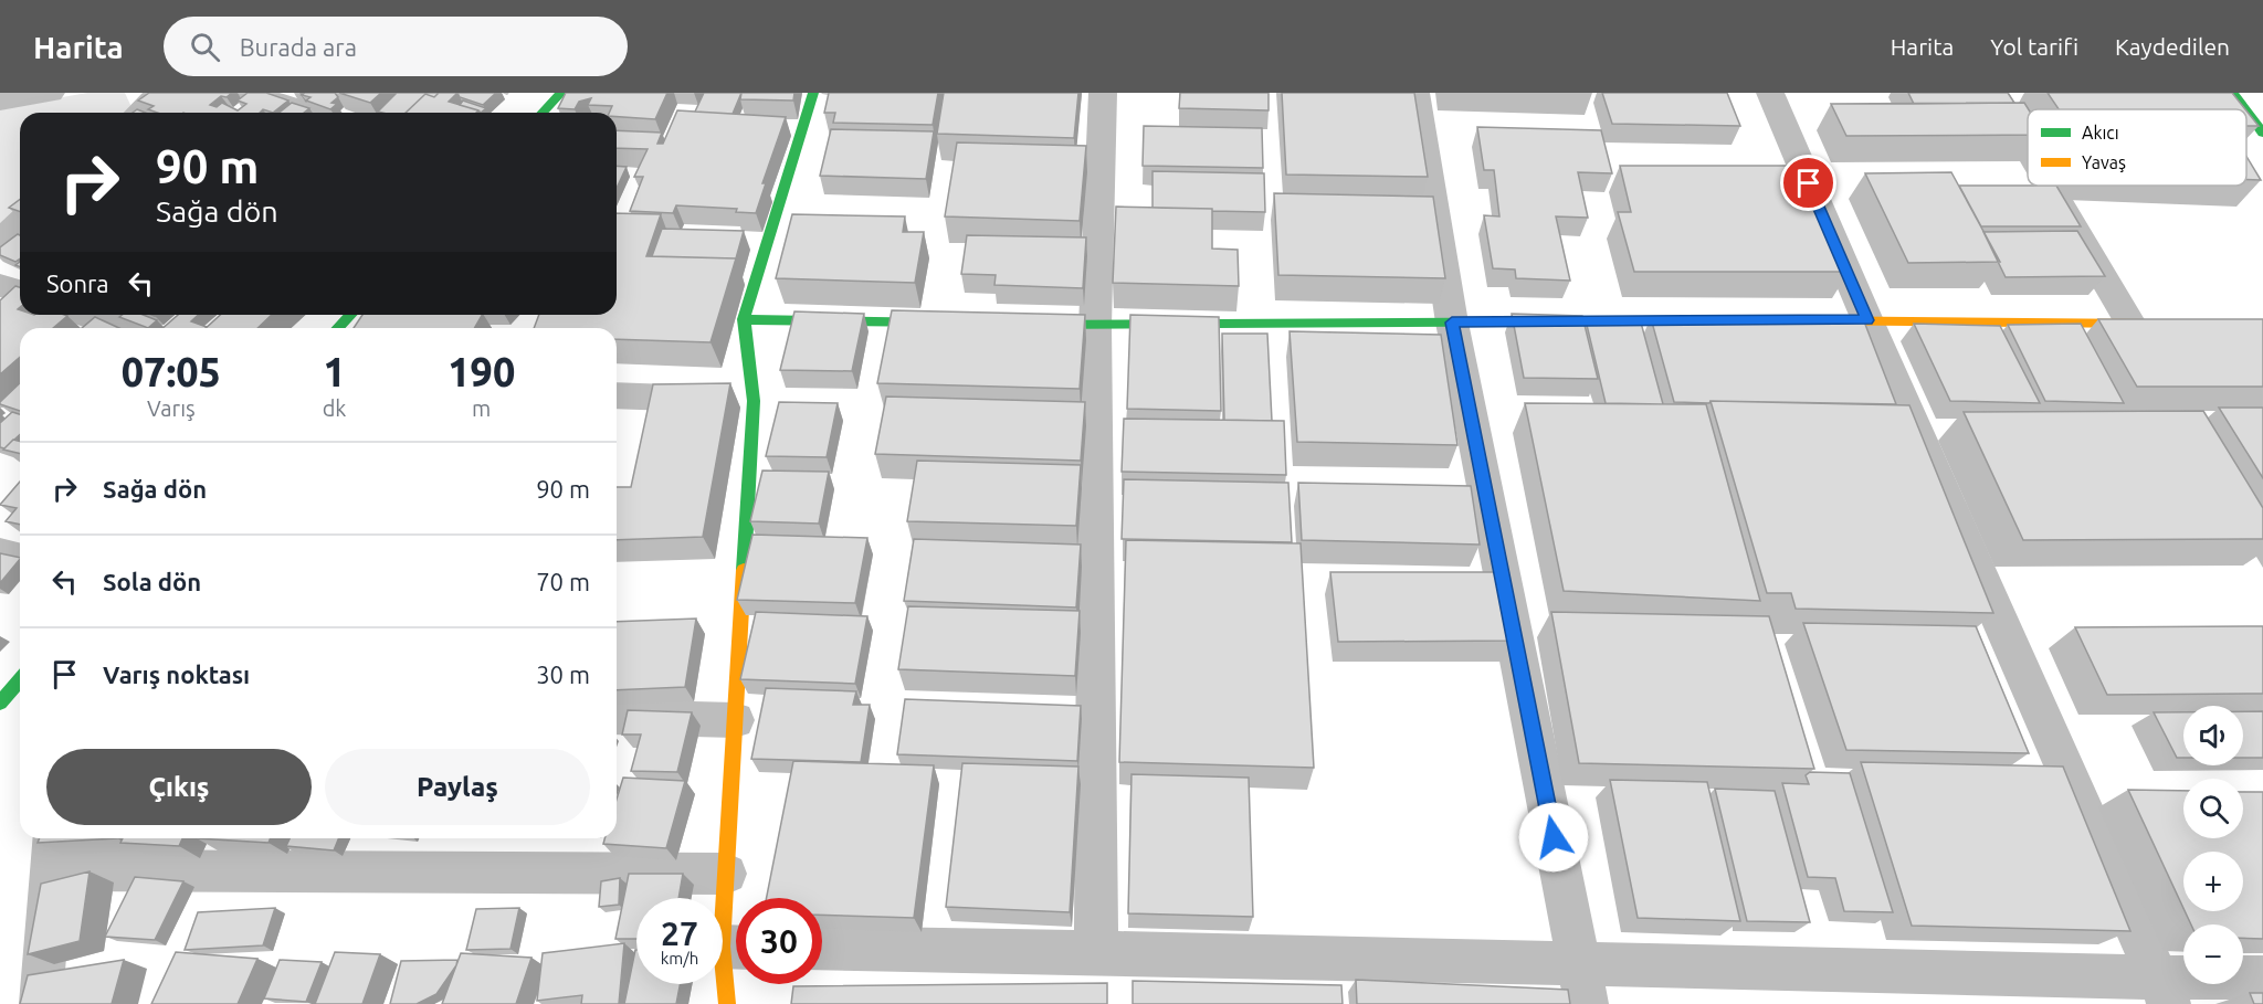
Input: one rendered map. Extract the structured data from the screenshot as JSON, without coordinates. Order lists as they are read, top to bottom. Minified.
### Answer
{"legend":["Akıcı","Yavaş"],"page":{"header":"Harita","search":"Burada ara","nav":["Harita","Yol tarifi","Kaydedilen"],"turn":["90 m","Sağa dön"],"then":"Sonra","eta":["07:05","Varış","1","dk","190","m"],"list":[{"name":"Sağa dön","value":"90 m"},{"name":"Sola dön","value":"70 m"},{"name":"Varış noktası","value":"30 m"}],"map_buttons":["+","−"],"buttons":["Çıkış","Paylaş"],"speed":"27 km/h","limit":"30"}}
